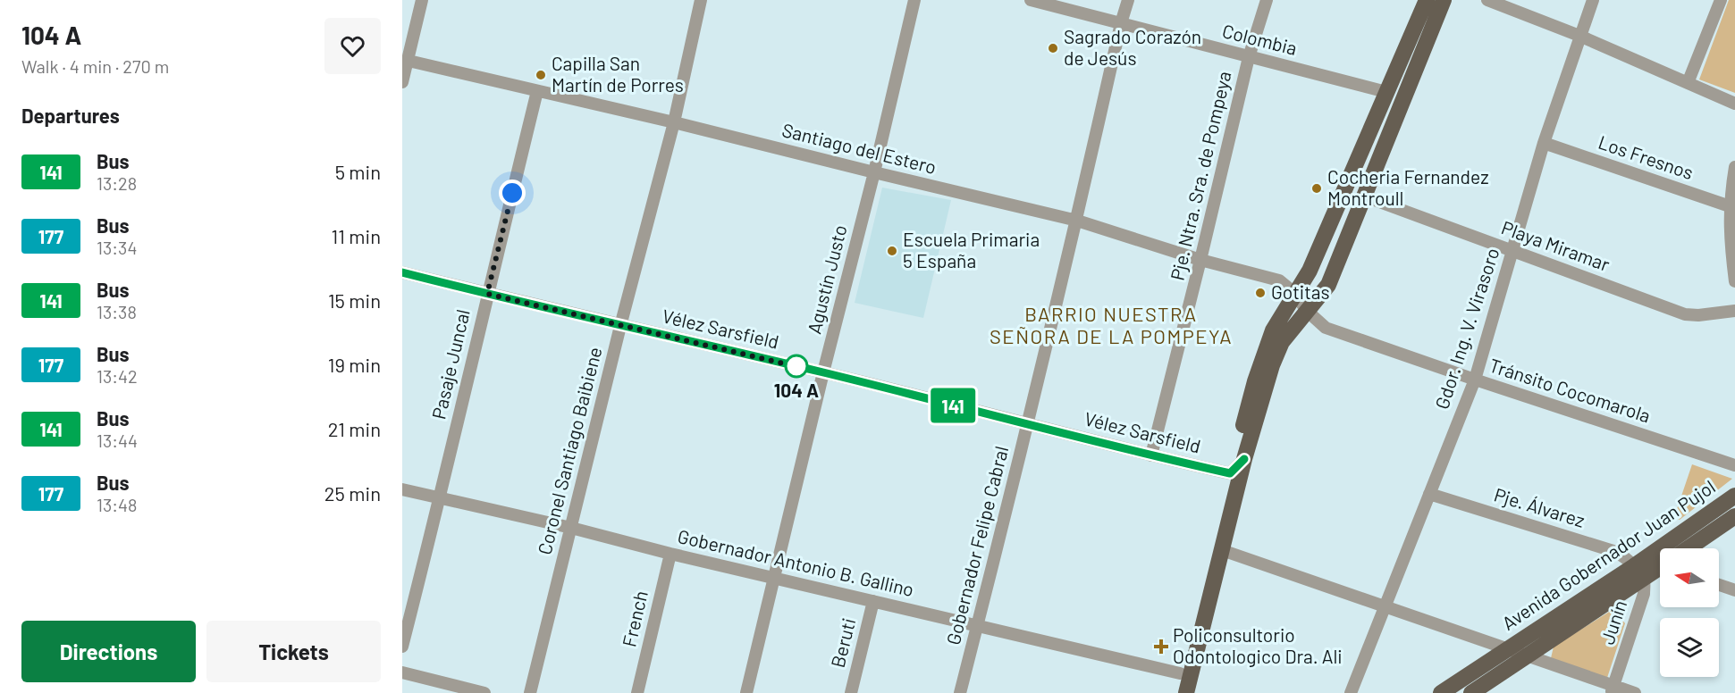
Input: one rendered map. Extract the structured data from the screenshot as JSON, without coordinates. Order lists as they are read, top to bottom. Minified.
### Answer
{"streets":{"main road":["Avenida Gobernador Juan Pujol"],"street":["Colombia","Santiago del Estero","Los Fresnos","Pje. Ntra. Sra. de Pompeya","Playa Miramar","Agustín Justo","Gdor. Ing. V. Virasoro","Vélez Sarsfield","Pasaje Juncal","Tránsito Cocomarola","Coronel Santiago Baibiene","Pje. Álvarez","Gobernador Felipe Cabral","Gobernador Antonio B. Gallino","French","Junín","Beruti"]},"crossings":[["Colombia","Pje. Ntra. Sra. de Pompeya"],["Colombia","Gobernador Felipe Cabral"],["Santiago del Estero","Pje. Ntra. Sra. de Pompeya"],["Santiago del Estero","Agustín Justo"],["Santiago del Estero","Pasaje Juncal"],["Santiago del Estero","Tránsito Cocomarola"],["Santiago del Estero","Coronel Santiago Baibiene"],["Santiago del Estero","Gobernador Felipe Cabral"],["Los Fresnos","Gdor. Ing. V. Virasoro"],["Pje. Ntra. Sra. de Pompeya","Vélez Sarsfield"],["Playa Miramar","Gdor. Ing. V. Virasoro"],["Agustín Justo","Vélez Sarsfield"],["Agustín Justo","Gobernador Antonio B. Gallino"],["Gdor. Ing. V. Virasoro","Tránsito Cocomarola"],["Gdor. Ing. V. Virasoro","Pje. Álvarez"],["Vélez Sarsfield","Pasaje Juncal"],["Vélez Sarsfield","Coronel Santiago Baibiene"],["Vélez Sarsfield","Gobernador Felipe Cabral"],["Pasaje Juncal","Gobernador Antonio B. Gallino"],["Coronel Santiago Baibiene","Gobernador Antonio B. Gallino"],["Pje. Álvarez","Avenida Gobernador Juan Pujol"],["Pje. Álvarez","Junín"],["Gobernador Felipe Cabral","Gobernador Antonio B. Gallino"],["Avenida Gobernador Juan Pujol","Junín"],["Gobernador Antonio B. Gallino","French"],["Gobernador Antonio B. Gallino","Beruti"]],"districts":["BARRIO NUESTRA SEÑORA DE LA POMPEYA"],"places":{"other":["Sagrado Corazón de Jesús","Capilla San Martín de Porres","Cocheria Fernandez Montroull","Escuela Primaria 5 España","Gotitas","104 A"],"health":["Policonsultorio Odontologico Dra. Ali"]},"lines":["bus line 141"],"north":"left","page":{"heading":[["104 A","Walk · 4 min · 270 m"],"Departures"],"on_map":"141","list":[{"mark":"141","name":"Bus","note":"13:28","value":"5 min"},{"mark":"177","name":"Bus","note":"13:34","value":"11 min"},{"mark":"141","name":"Bus","note":"13:38","value":"15 min"},{"mark":"177","name":"Bus","note":"13:42","value":"19 min"},{"mark":"141","name":"Bus","note":"13:44","value":"21 min"},{"mark":"177","name":"Bus","note":"13:48","value":"25 min"}],"buttons":["Directions","Tickets"]}}
